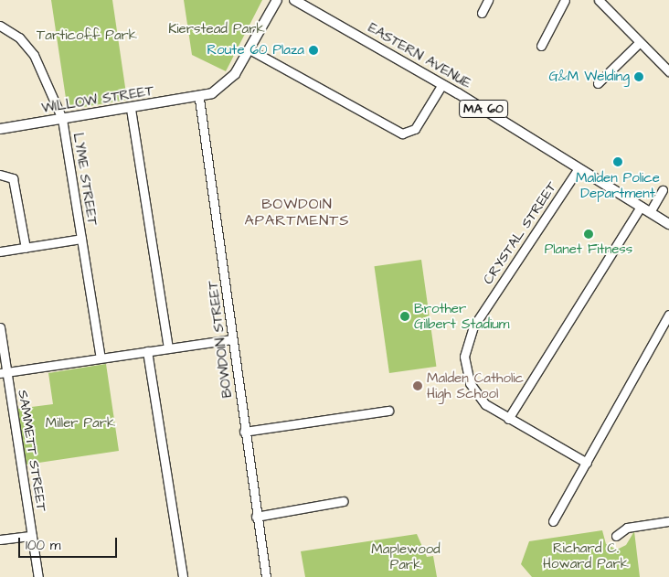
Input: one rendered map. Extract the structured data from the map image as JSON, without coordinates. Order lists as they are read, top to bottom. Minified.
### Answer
{"streets":{"main road":["EASTERN AVENUE","WILLOW STREET","MA 60"],"street":["LYME STREET","CRYSTAL STREET","BOWDOIN STREET","SAMMETT STREET"]},"crossings":[["EASTERN AVENUE","CRYSTAL STREET"],["WILLOW STREET","LYME STREET"],["WILLOW STREET","BOWDOIN STREET"]],"districts":["BOWDOIN APARTMENTS"],"parks":["Kierstead Park","Tarticoff Park","Miller Park","Richard C. Howard Park","Maplewood Park"],"places":["Route 60 Plaza","G&M Welding","Malden Police Department","Planet Fitness","Brother Gilbert Stadium","Malden Catholic High School"],"scale_bar":"100 m"}
